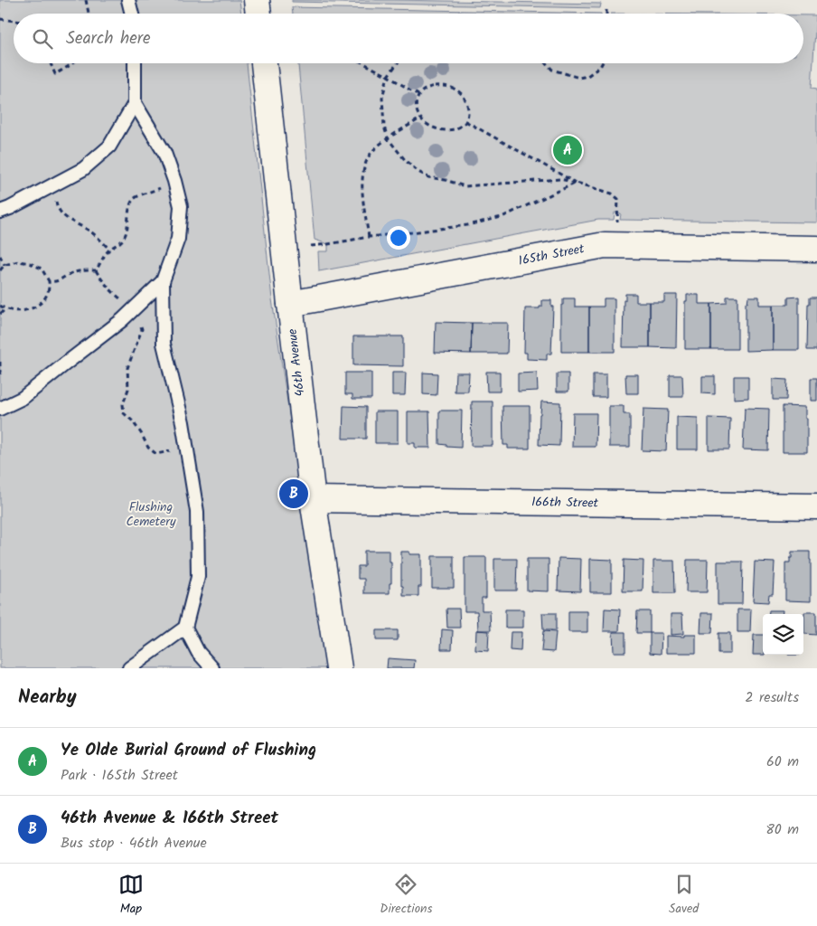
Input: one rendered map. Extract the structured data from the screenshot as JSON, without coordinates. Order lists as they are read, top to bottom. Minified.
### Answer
{"streets":{"street":["165th Street","46th Avenue","166th Street"]},"crossings":[["165th Street","46th Avenue"],["46th Avenue","166th Street"]],"parks":["Flushing Cemetery"],"page":{"search":"Search here","pins":["A","B"],"heading":["Nearby","2 results"],"list":[{"mark":"A","name":"Ye Olde Burial Ground of Flushing","note":"Park · 165th Street","value":"60 m"},{"mark":"B","name":"46th Avenue & 166th Street","note":"Bus stop · 46th Avenue","value":"80 m"}],"nav":["Map","Directions","Saved"]}}
